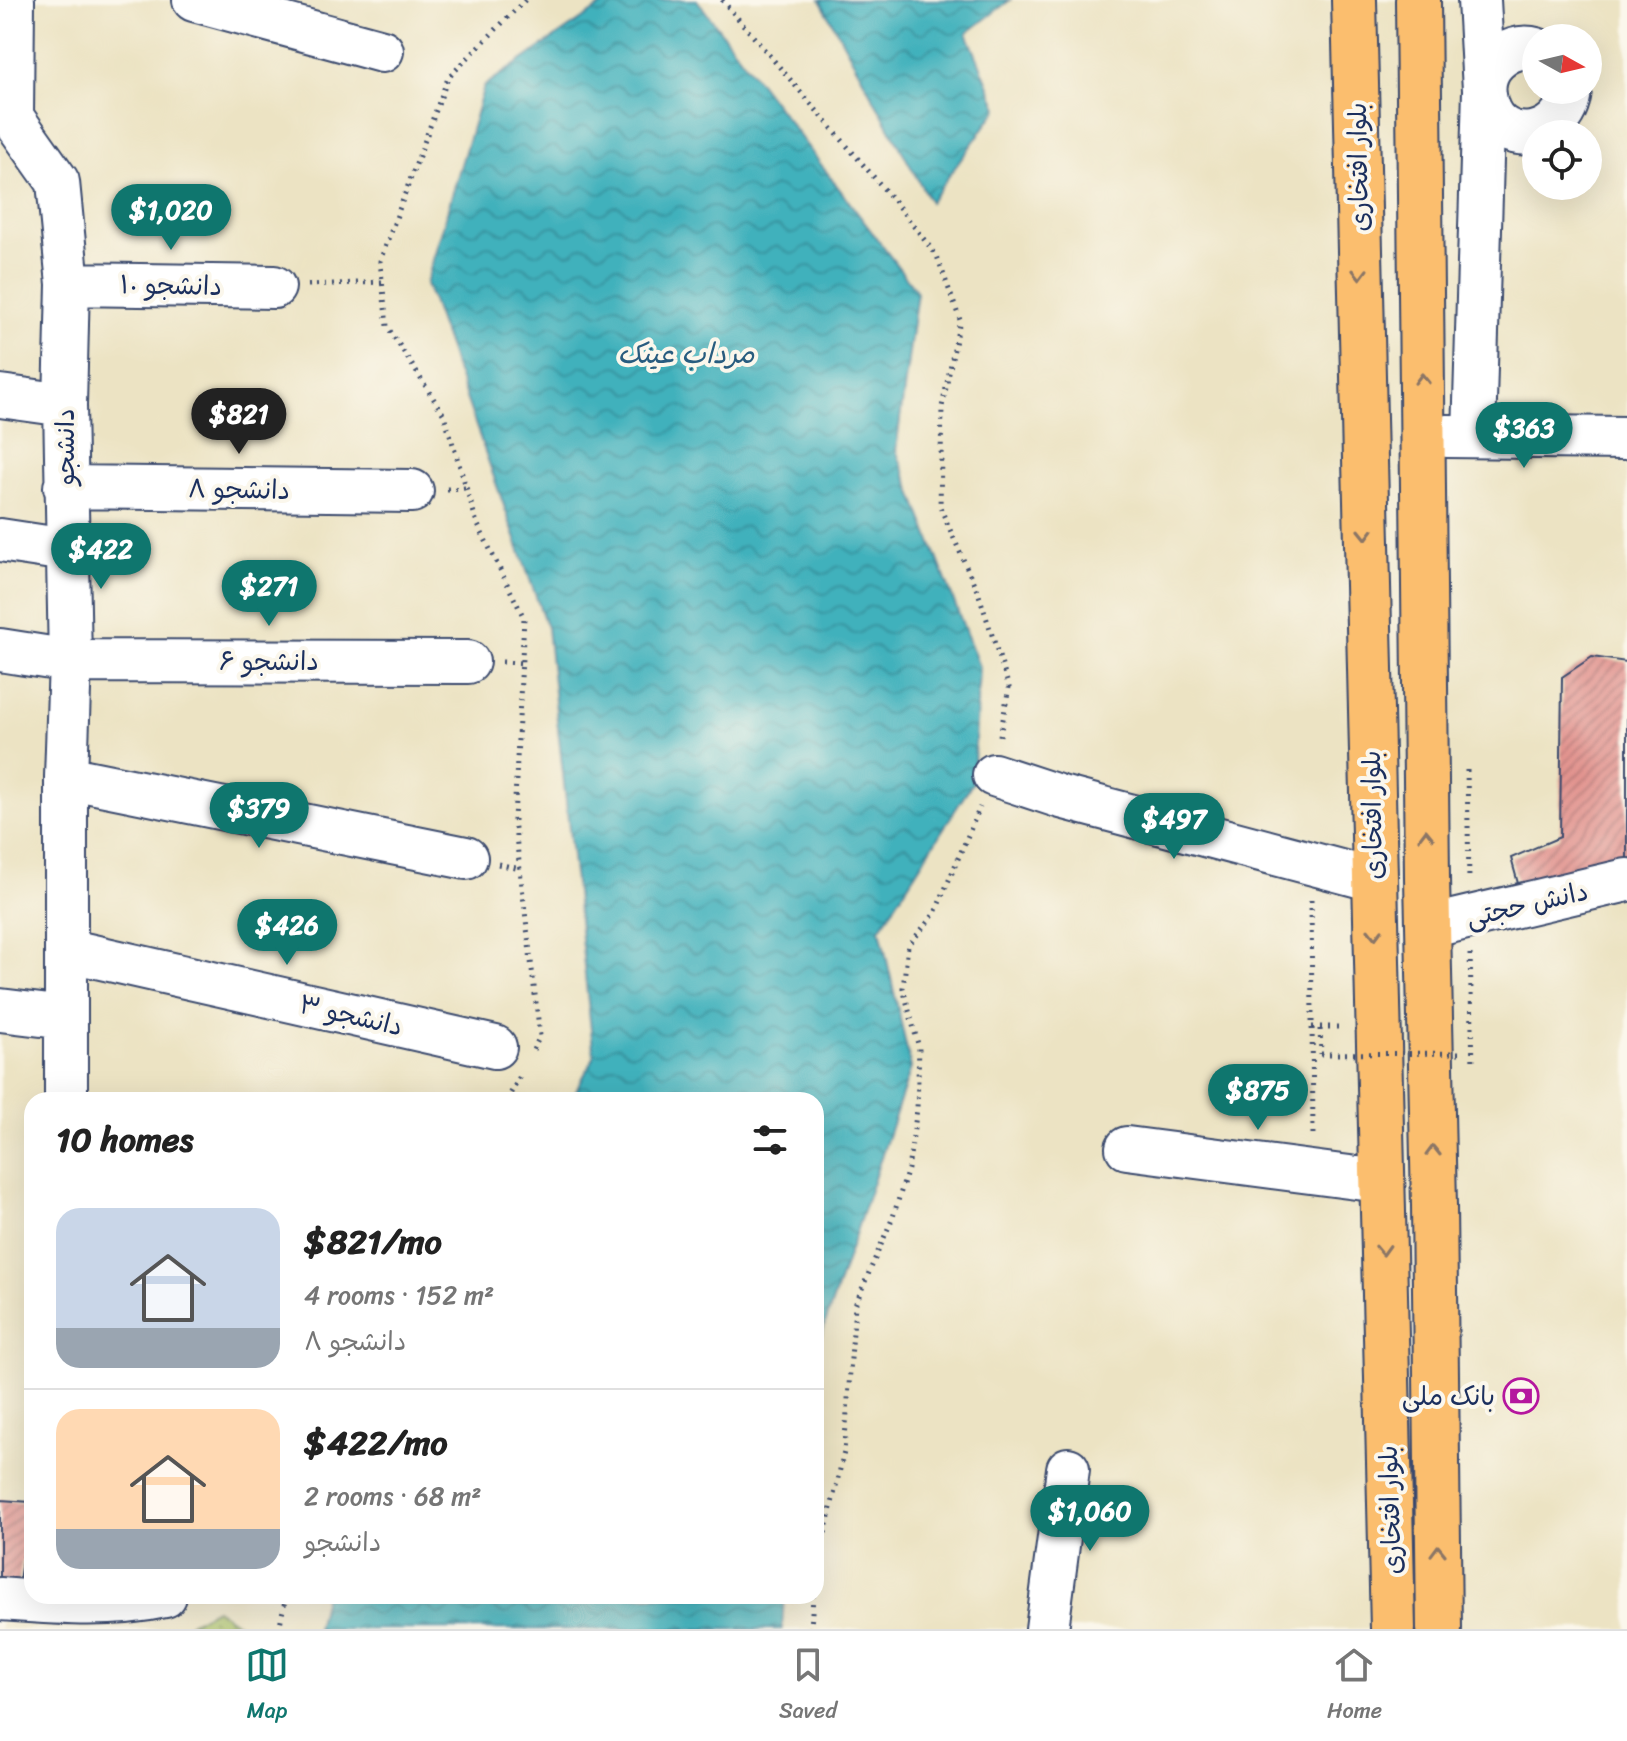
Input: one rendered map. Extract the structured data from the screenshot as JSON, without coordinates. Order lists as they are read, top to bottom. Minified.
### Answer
{"streets":{"highway":["بلوار افتخاری"],"street":["دانشجو ۱۰","دانشجو","دانشجو ۸","دانشجو ۶","دانش حجتی","دانشجو ۳"]},"crossings":[["بلوار افتخاری","دانش حجتی"],["دانشجو ۱۰","دانشجو"],["دانشجو","دانشجو ۸"],["دانشجو","دانشجو ۶"],["دانشجو","دانشجو ۳"]],"water":["مرداب عینک"],"places":{"bank":["بانک ملی"]},"north":"right","page":{"price":["$1,020","$821","$363","$422","$271","$379","$497","$426","$875","$1,060"],"heading":"10 homes","list":[{"name":"$821/mo","note":"4 rooms · 152 m² · دانشجو ۸"},{"name":"$422/mo","note":"2 rooms · 68 m² · دانشجو"}],"tabs":["Map","Saved","Home"]}}
